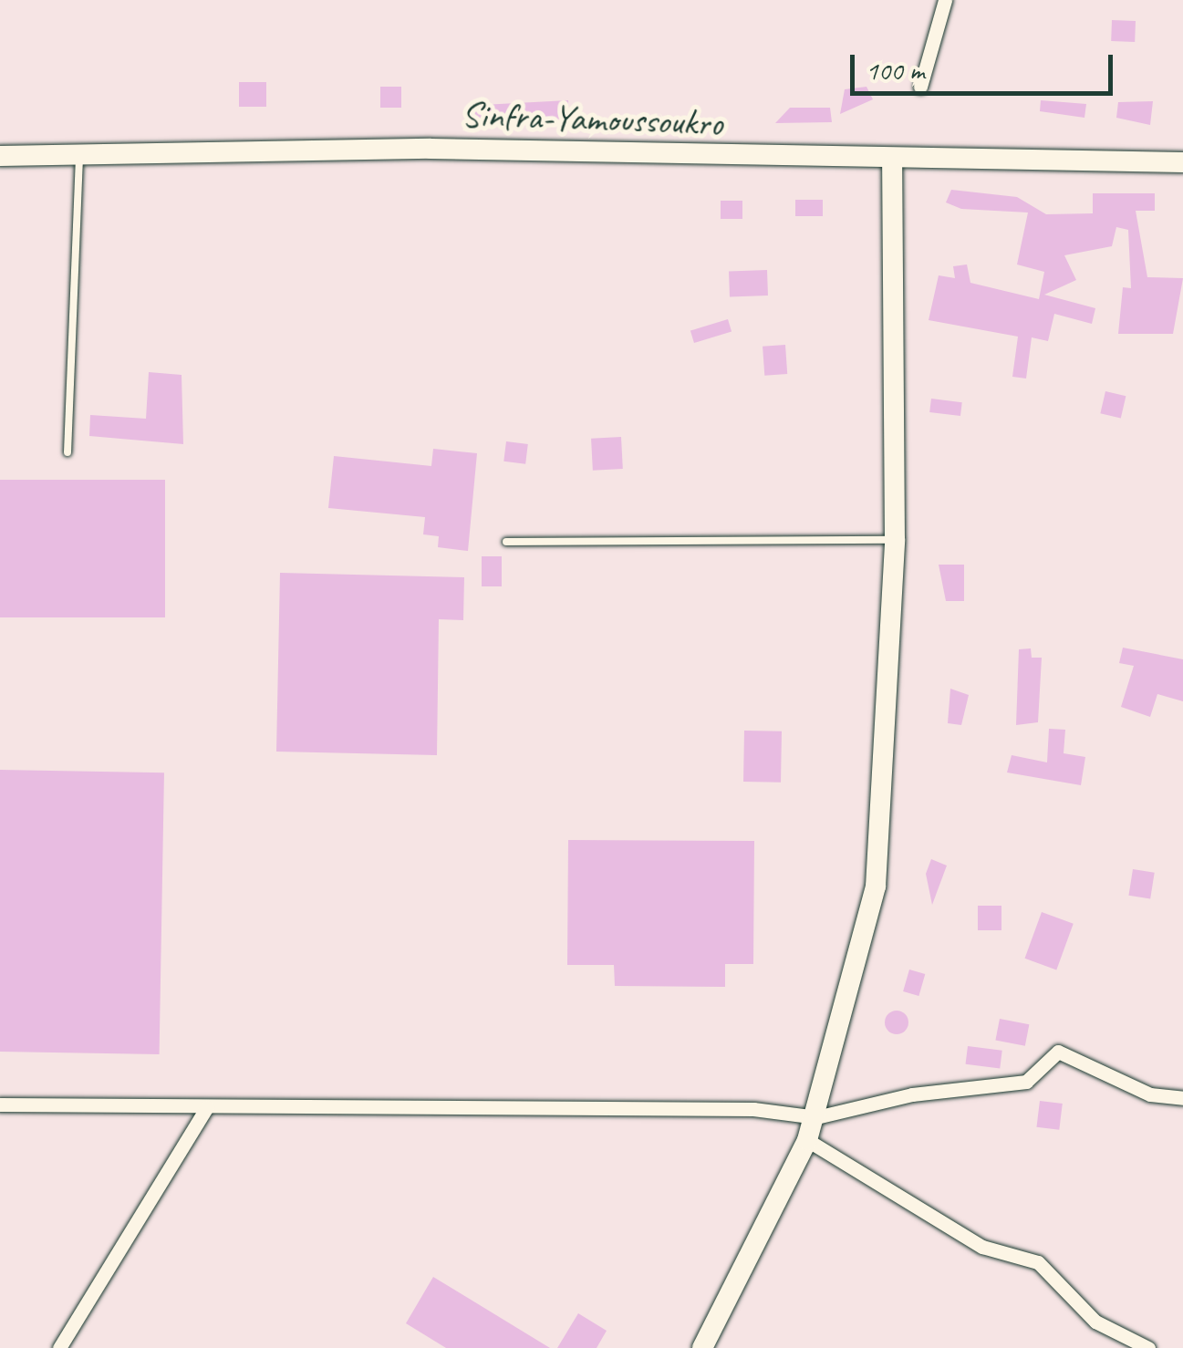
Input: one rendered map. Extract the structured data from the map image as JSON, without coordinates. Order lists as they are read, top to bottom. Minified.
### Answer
{"streets":{"street":["Sinfra-Yamoussoukro"]},"scale_bar":"100 m"}
